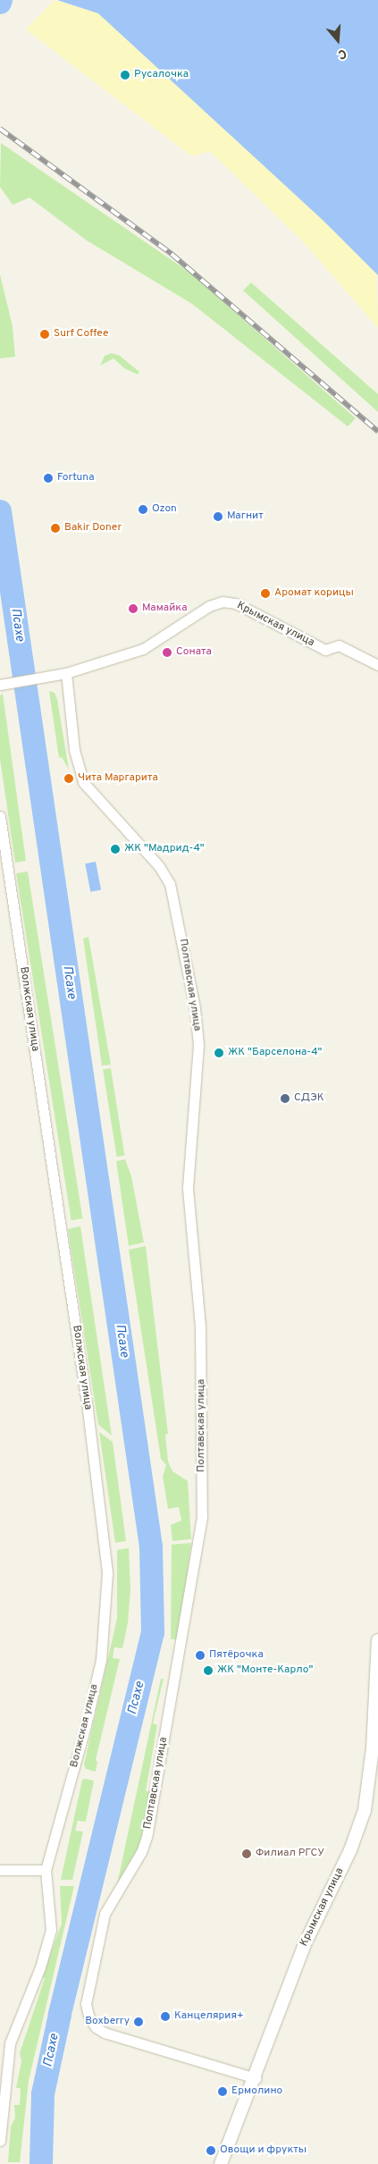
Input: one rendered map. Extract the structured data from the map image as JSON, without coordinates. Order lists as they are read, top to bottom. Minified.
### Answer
{"streets":{"street":["Крымская улица","Полтавская улица","Волжская улица"]},"crossings":[["Крымская улица","Полтавская улица"]],"water":["Псахе"],"places":["Русалочка","Surf Coffee","Fortuna","Ozon","Магнит","Bakir Doner","Аромат корицы","Мамайка","Соната","Чита Маргарита","ЖК \"Мадрид-4\"","ЖК \"Барселона-4\"","СДЭК","Пятёрочка","ЖК \"Монте-Карло\"","Филиал РГСУ","Канцелярия+","Boxberry","Ермолино","Овощи и фрукты"],"north":"bottom"}
